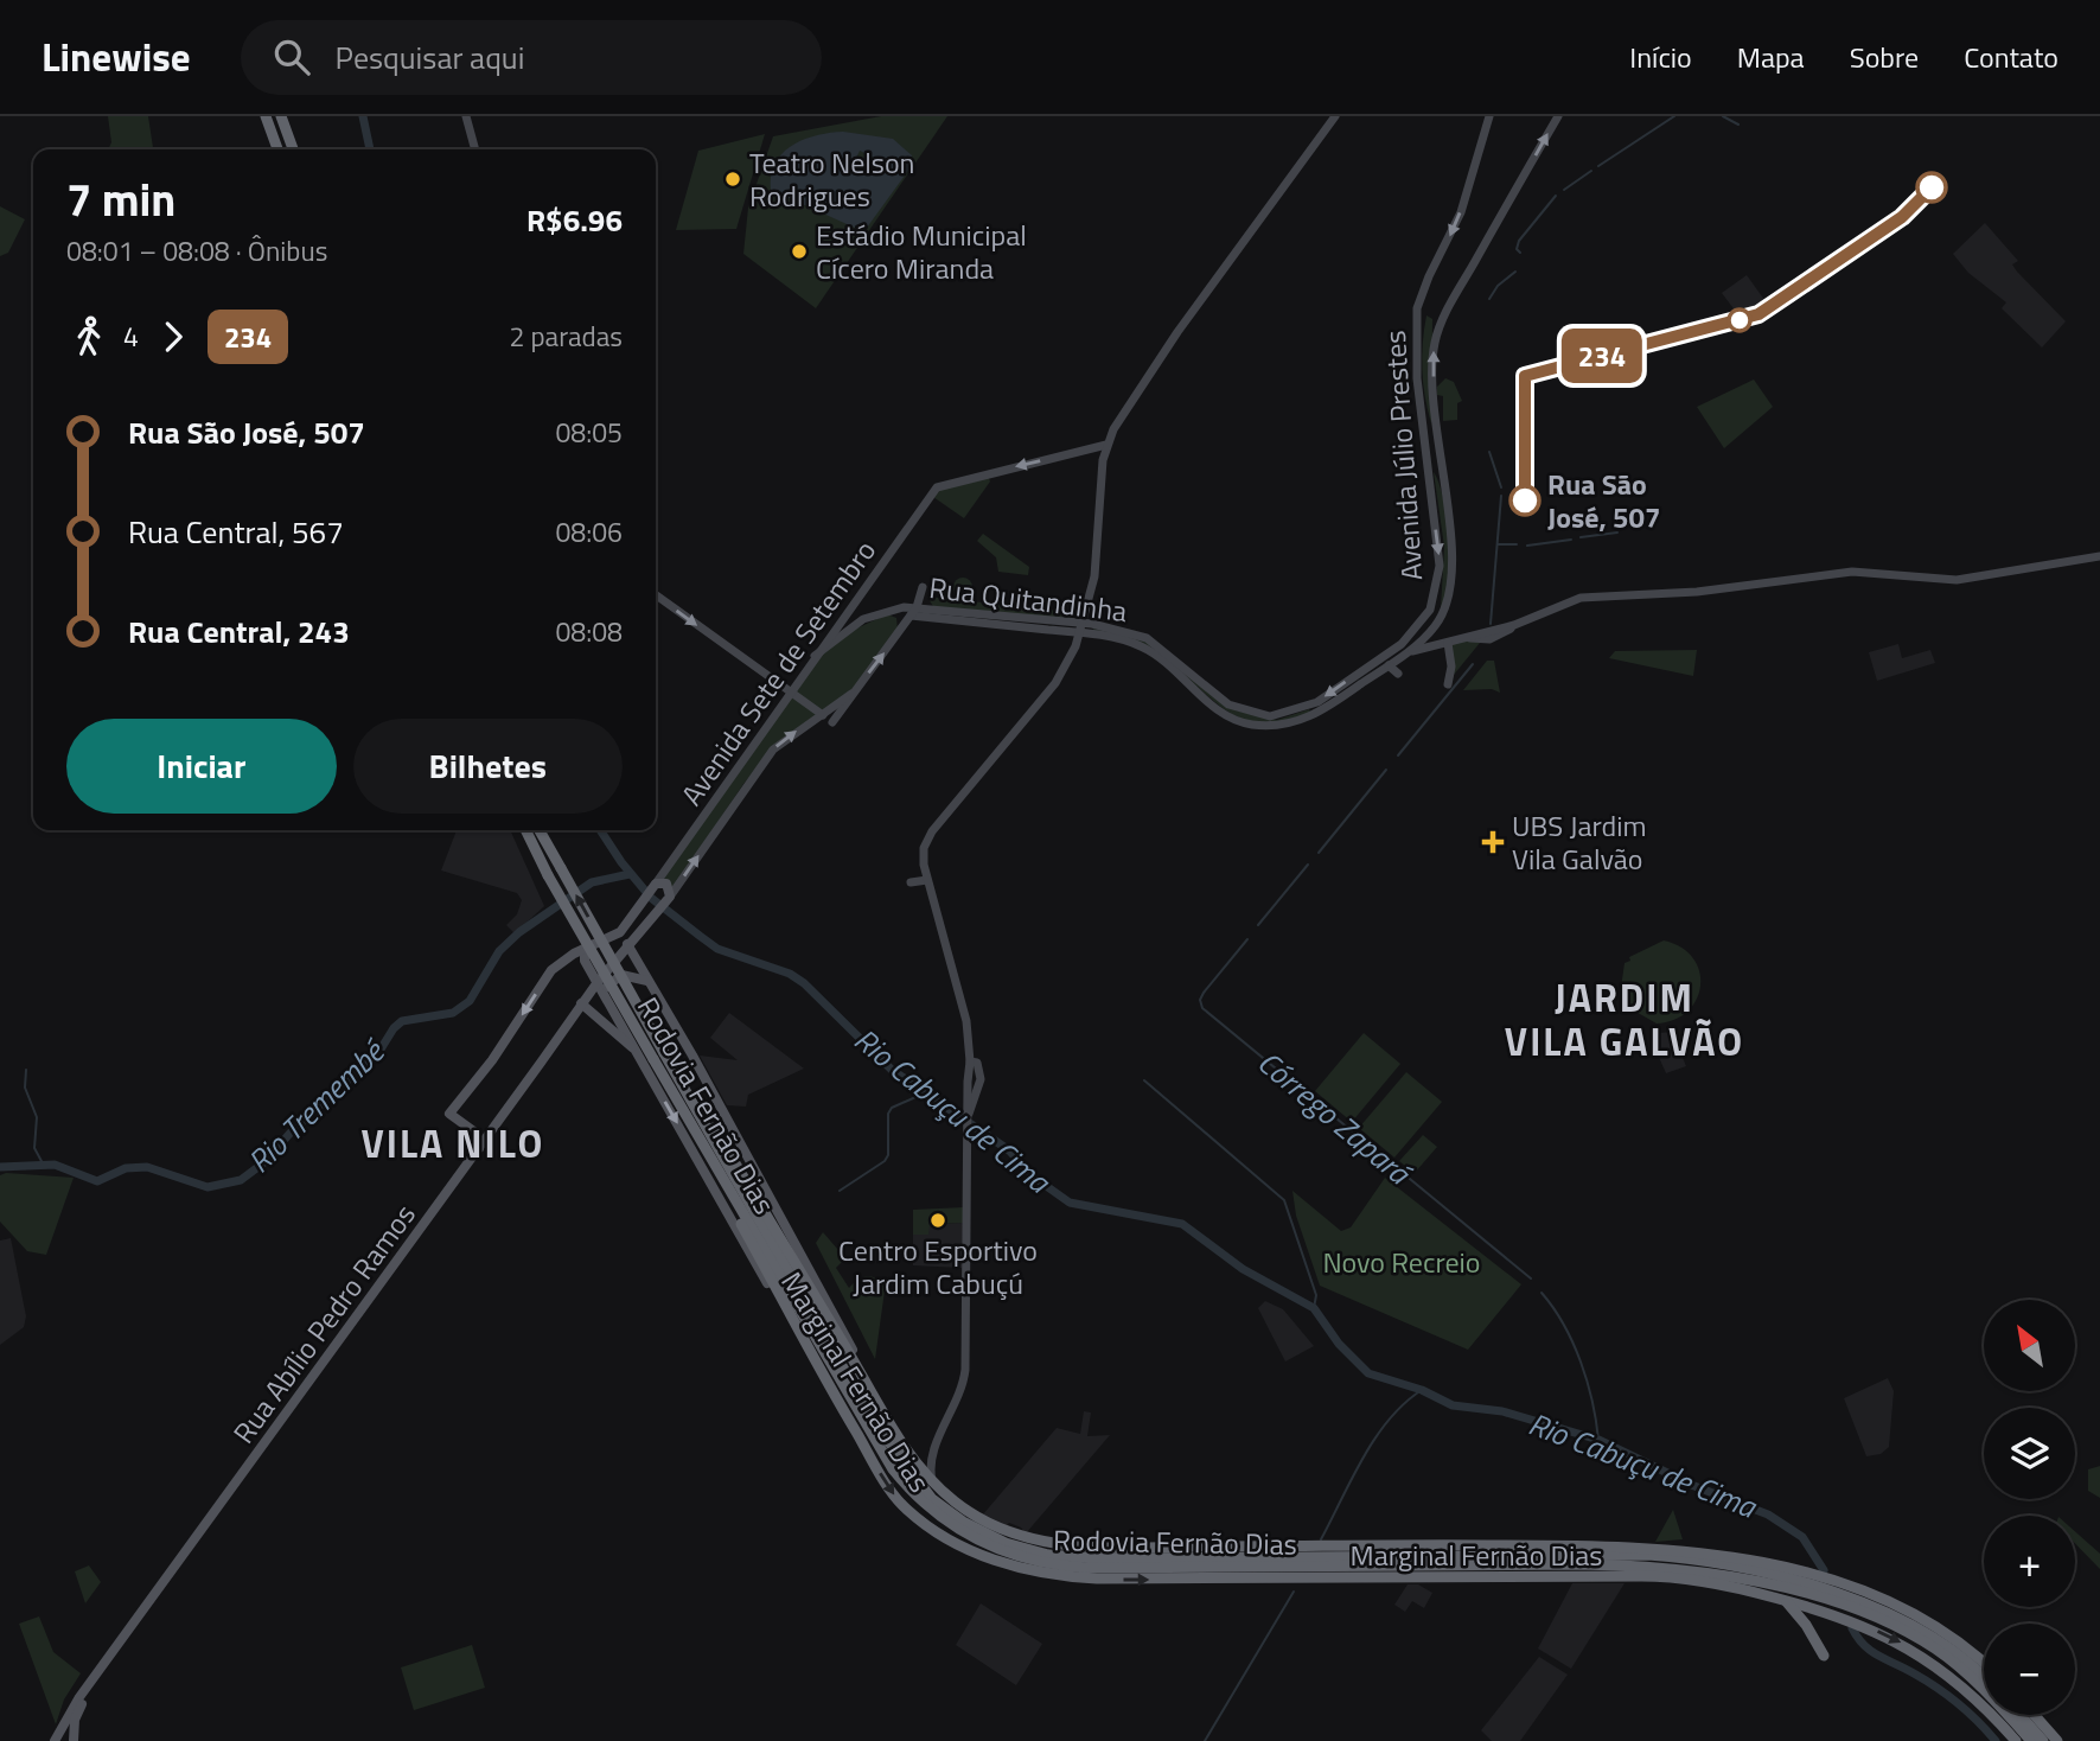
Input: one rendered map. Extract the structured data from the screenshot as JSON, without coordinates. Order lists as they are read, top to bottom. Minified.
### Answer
{"streets":{"highway":["Rodovia Fernão Dias","Marginal Fernão Dias"],"main road":["Avenida Júlio Prestes","Rua Quitandinha","Avenida Sete de Setembro","Rua Abílio Pedro Ramos"]},"crossings":[["Avenida Júlio Prestes","Rua Quitandinha"],["Rua Quitandinha","Avenida Sete de Setembro"],["Rodovia Fernão Dias","Marginal Fernão Dias"],["Rua Abílio Pedro Ramos","Marginal Fernão Dias"]],"one_way":["Avenida Sete de Setembro"],"districts":["JARDIM VILA GALVÃO","VILA NILO"],"water":["Rio Tremembé","Rio Cabuçu de Cima","Córrego Zapará"],"parks":["Novo Recreio"],"places":{"other":["Teatro Nelson Rodrigues","Estádio Municipal Cícero Miranda","Rua São José, 507","Centro Esportivo Jardim Cabuçú"],"health":["UBS Jardim Vila Galvão"]},"lines":["bus line 234"],"north":"top left","page":{"header":"Linewise","search":"Pesquisar aqui","nav":["Início","Mapa","Sobre","Contato"],"on_map":"234","heading":["7 min","08:01 – 08:08 · Ônibus","R$6.96"],"legs":["4","234","2 paradas"],"list":[{"name":"Rua São José, 507","value":"08:05"},{"name":"Rua Central, 567","value":"08:06"},{"name":"Rua Central, 243","value":"08:08"}],"buttons":["Iniciar","Bilhetes"],"map_buttons":["+","−"]}}
